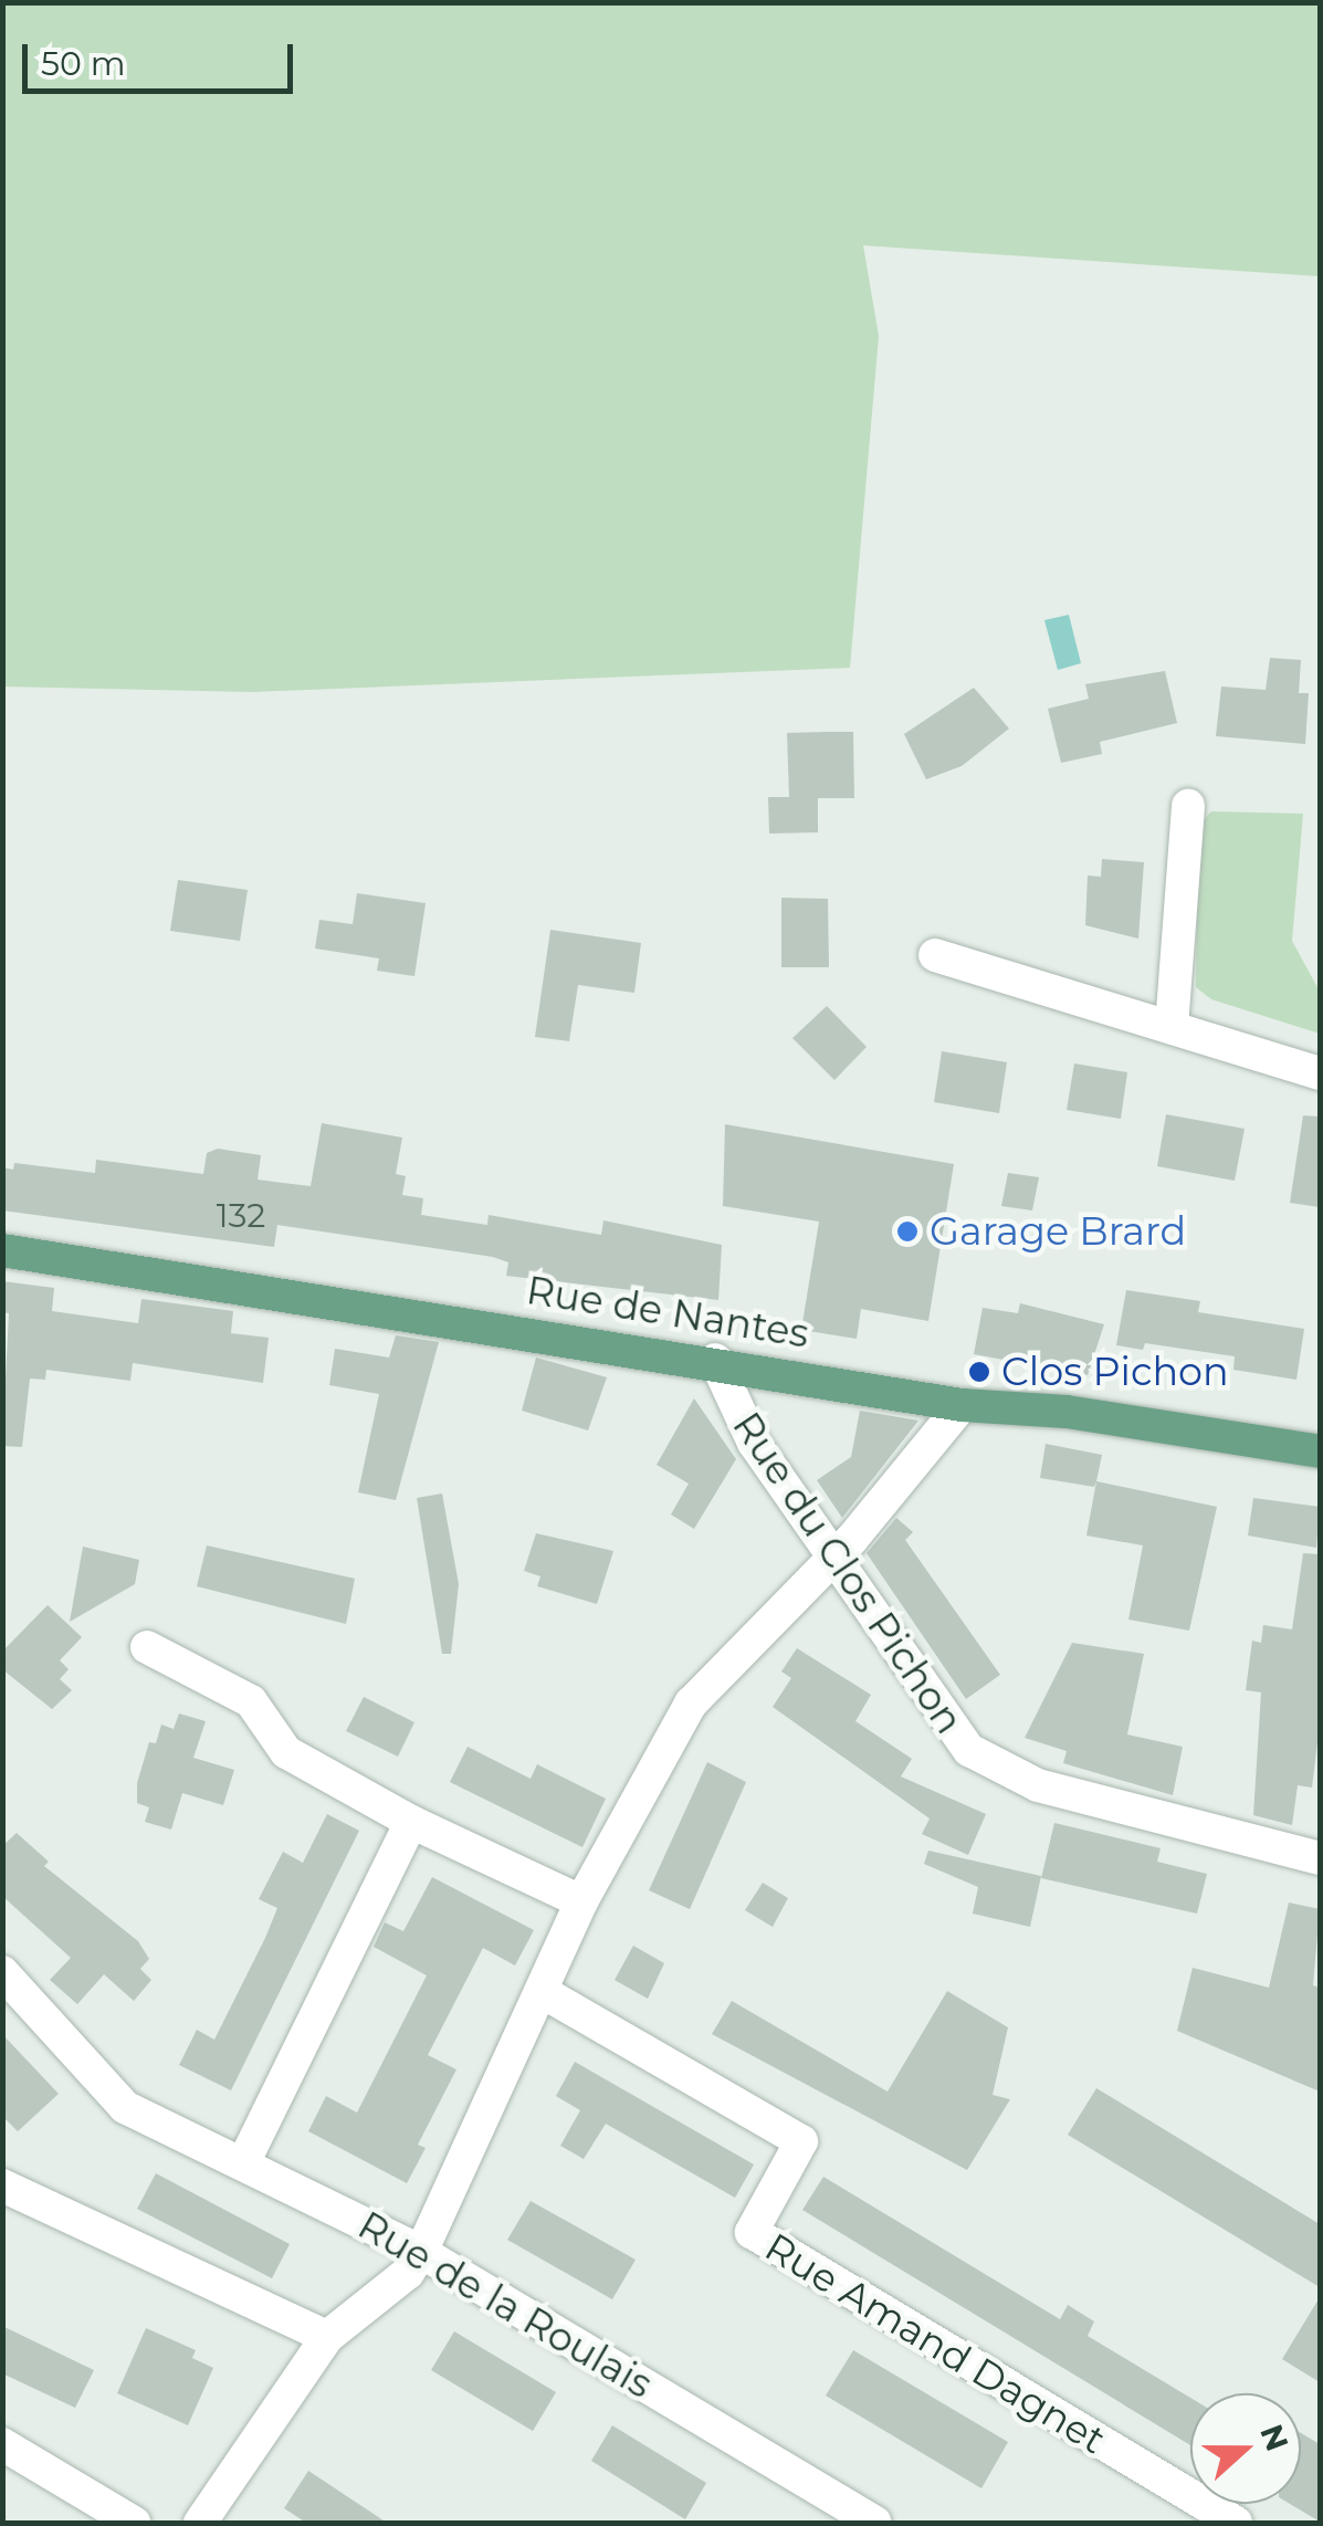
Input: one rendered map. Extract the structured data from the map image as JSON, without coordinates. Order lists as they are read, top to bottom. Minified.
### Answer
{"streets":{"main road":["Rue de Nantes"],"street":["Rue du Clos Pichon","Rue de la Roulais","Rue Amand Dagnet"]},"crossings":[["Rue de Nantes","Rue du Clos Pichon"]],"places":["Garage Brard","Clos Pichon"],"house_numbers":["132"],"scale_bar":"50 m","north":"right"}
